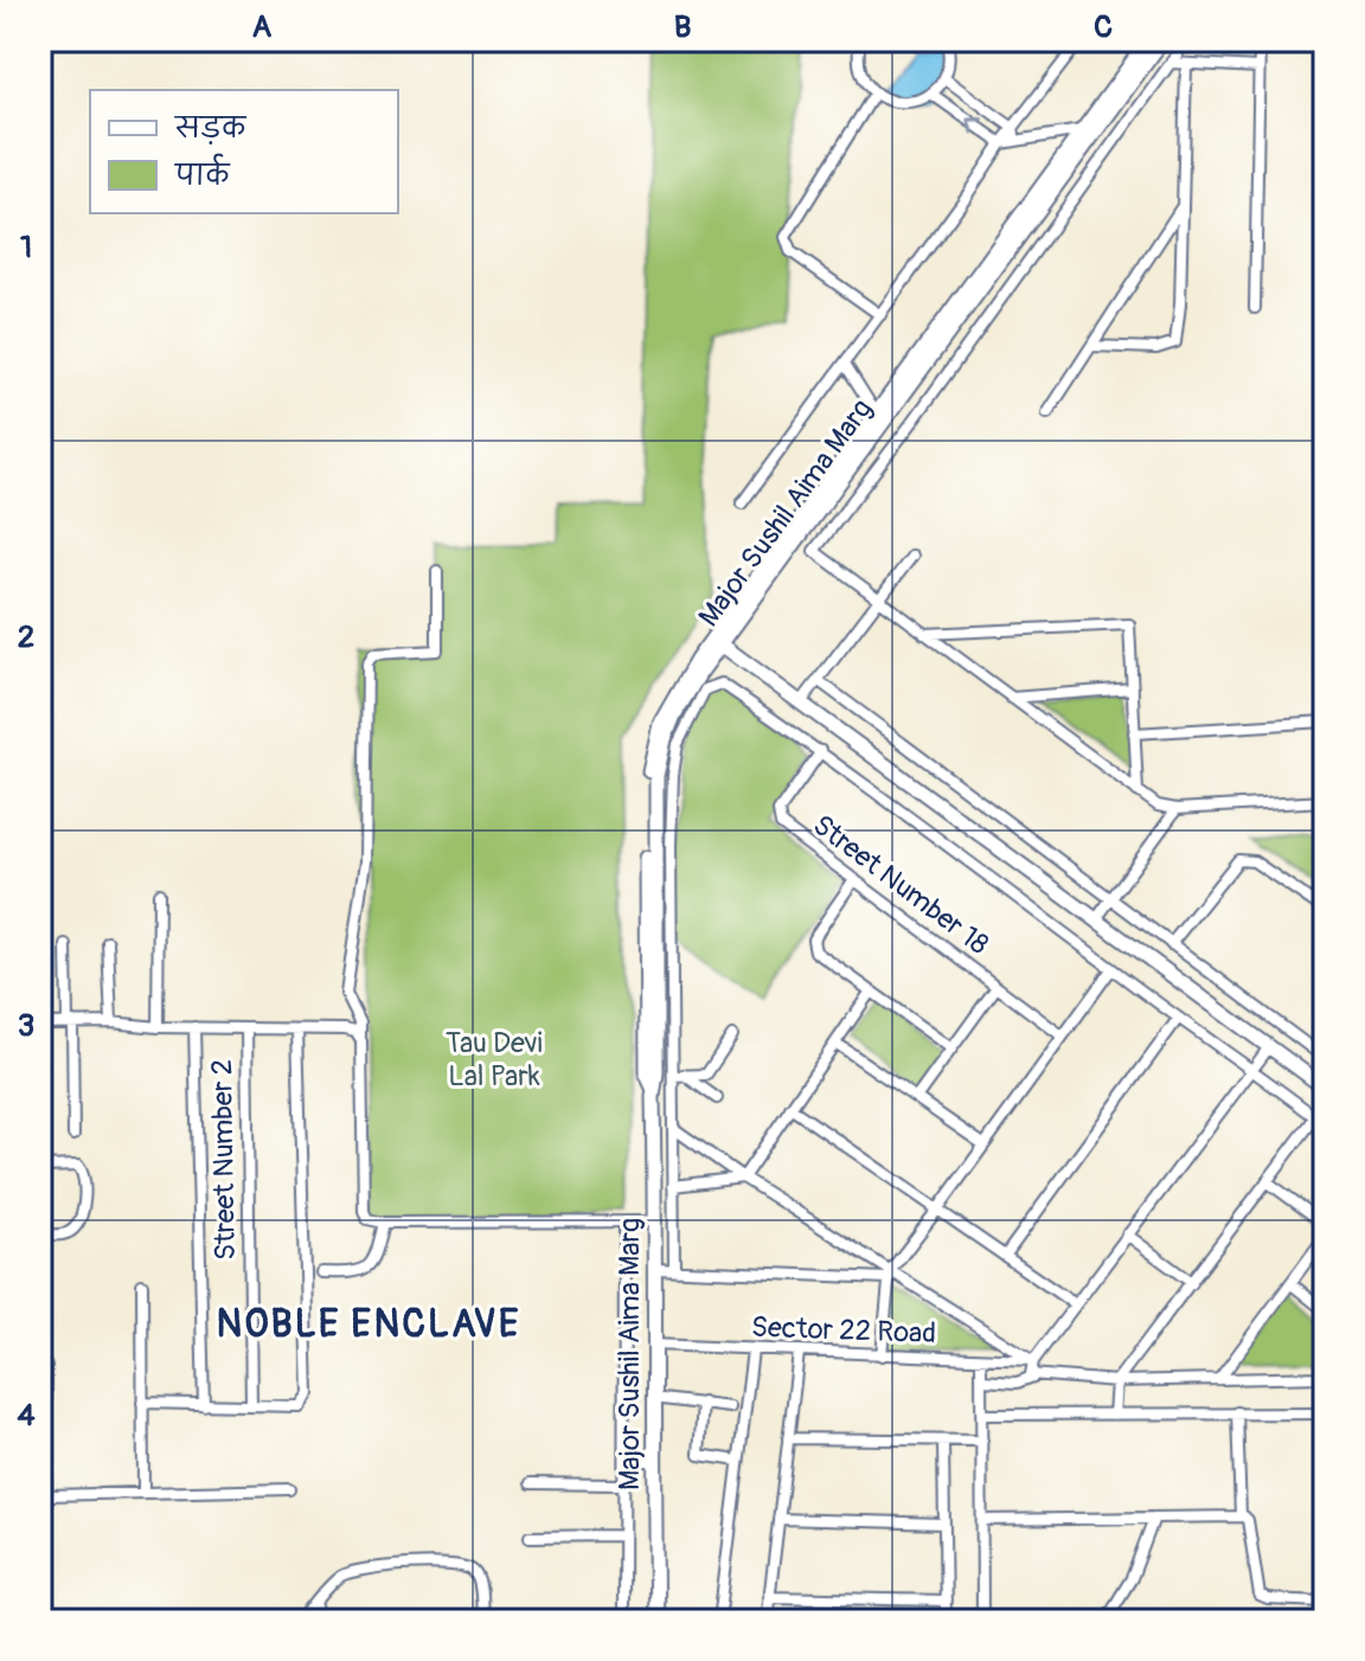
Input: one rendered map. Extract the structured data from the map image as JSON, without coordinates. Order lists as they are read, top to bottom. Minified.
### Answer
{"streets":{"street":["Major Sushil Aima Marg","Street Number 18","Street Number 2","Sector 22 Road"]},"crossings":[["Major Sushil Aima Marg","Sector 22 Road"]],"districts":["NOBLE ENCLAVE"],"parks":["Tau Devi Lal Park"],"legend":["सड़क","पार्क"],"grid":{"columns":["A","B","C"],"rows":["1","2","3","4"]}}
